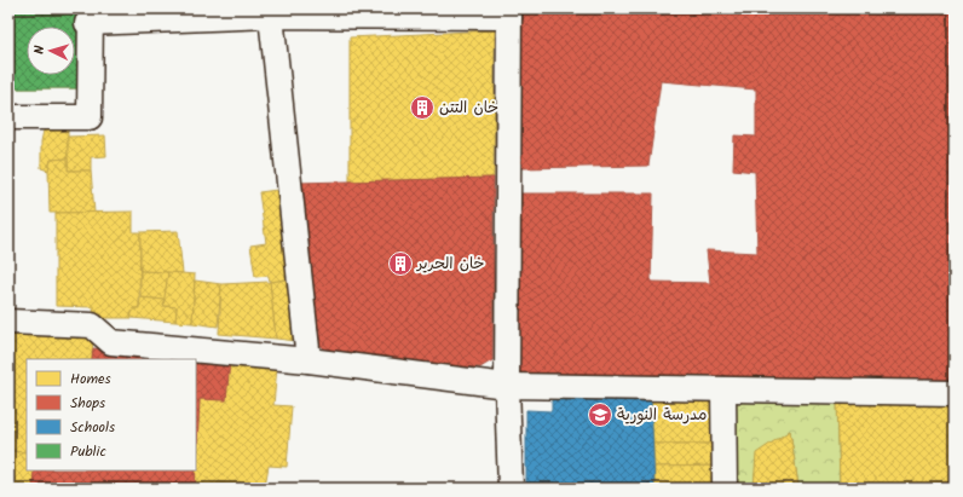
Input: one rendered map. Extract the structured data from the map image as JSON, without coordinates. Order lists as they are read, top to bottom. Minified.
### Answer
{"places":{"building":["خان التتن","خان الحرير"],"school or university":["مدرسة النورية"]},"legend":["Homes","Shops","Schools","Public"],"north":"left"}
